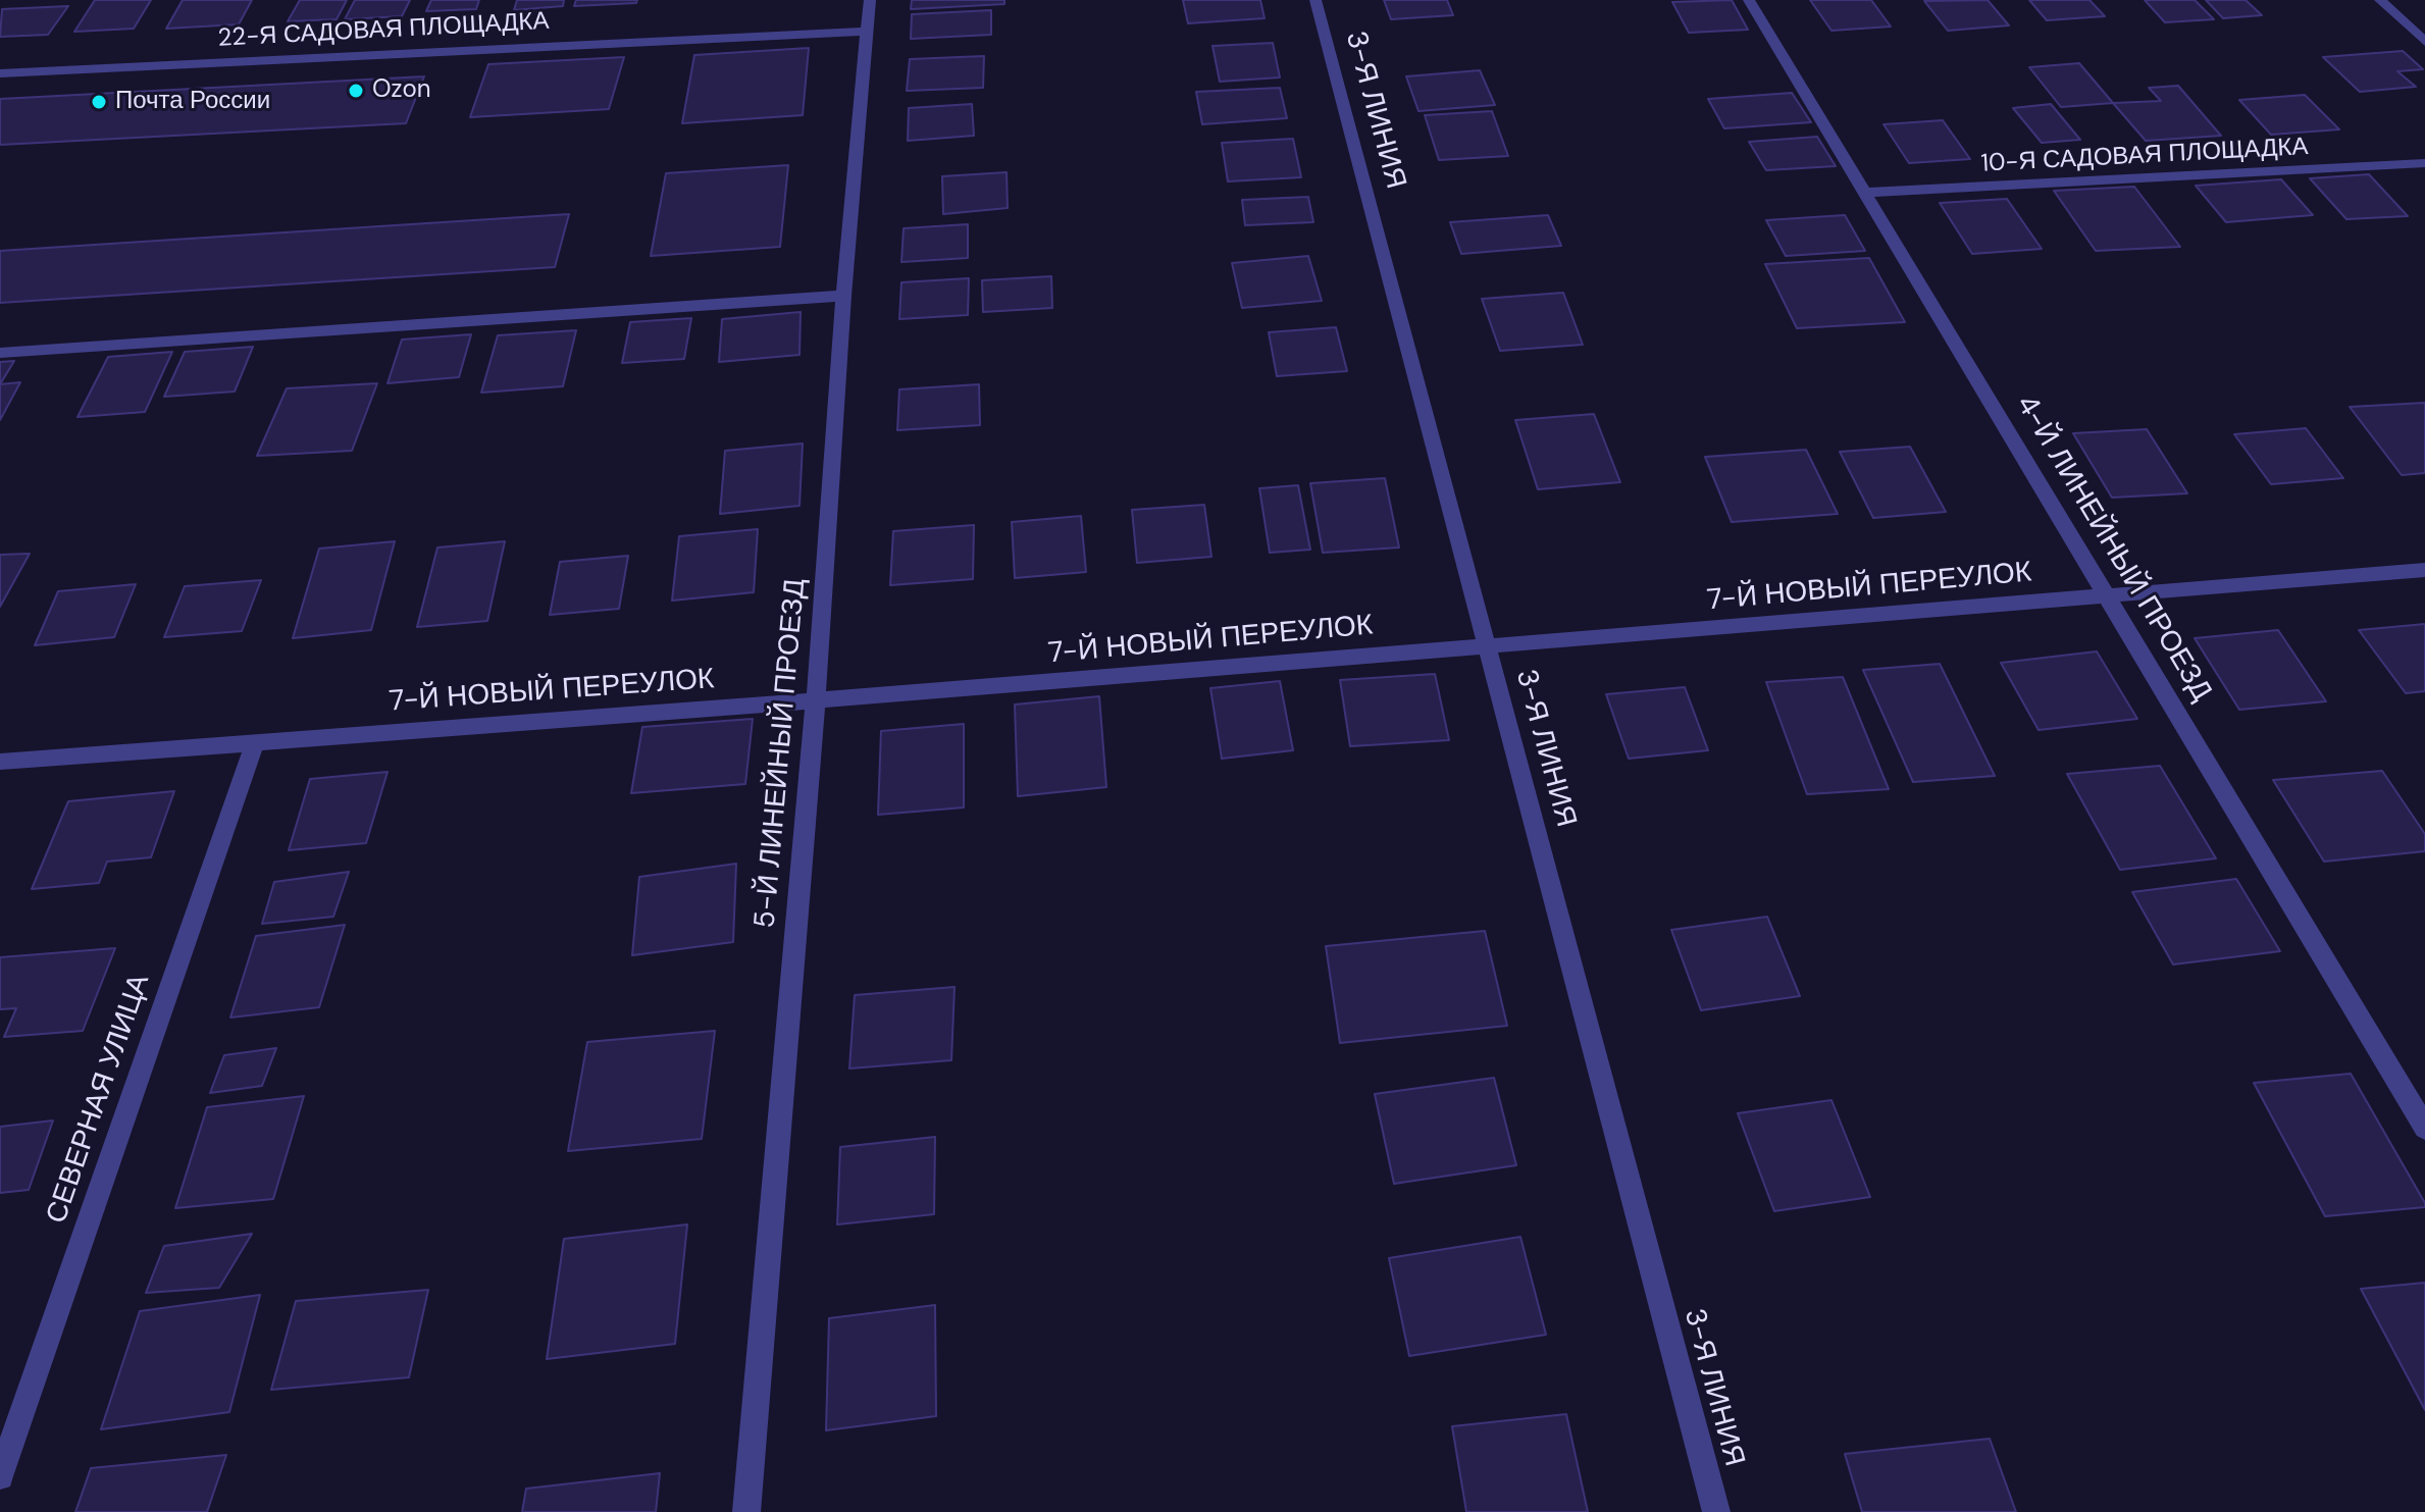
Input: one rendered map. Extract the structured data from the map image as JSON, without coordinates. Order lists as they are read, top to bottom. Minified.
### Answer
{"streets":{"street":["22-Я САДОВАЯ ПЛОЩАДКА","3-Я ЛИНИЯ","10-Я САДОВАЯ ПЛОЩАДКА","4-Й ЛИНЕЙНЫЙ ПРОЕЗД","7-Й НОВЫЙ ПЕРЕУЛОК","5-Й ЛИНЕЙНЫЙ ПРОЕЗД","СЕВЕРНАЯ УЛИЦА"]},"crossings":[["22-Я САДОВАЯ ПЛОЩАДКА","5-Й ЛИНЕЙНЫЙ ПРОЕЗД"],["3-Я ЛИНИЯ","7-Й НОВЫЙ ПЕРЕУЛОК"],["10-Я САДОВАЯ ПЛОЩАДКА","4-Й ЛИНЕЙНЫЙ ПРОЕЗД"],["4-Й ЛИНЕЙНЫЙ ПРОЕЗД","7-Й НОВЫЙ ПЕРЕУЛОК"],["7-Й НОВЫЙ ПЕРЕУЛОК","5-Й ЛИНЕЙНЫЙ ПРОЕЗД"],["7-Й НОВЫЙ ПЕРЕУЛОК","СЕВЕРНАЯ УЛИЦА"]],"places":["Ozon","Почта России"]}
